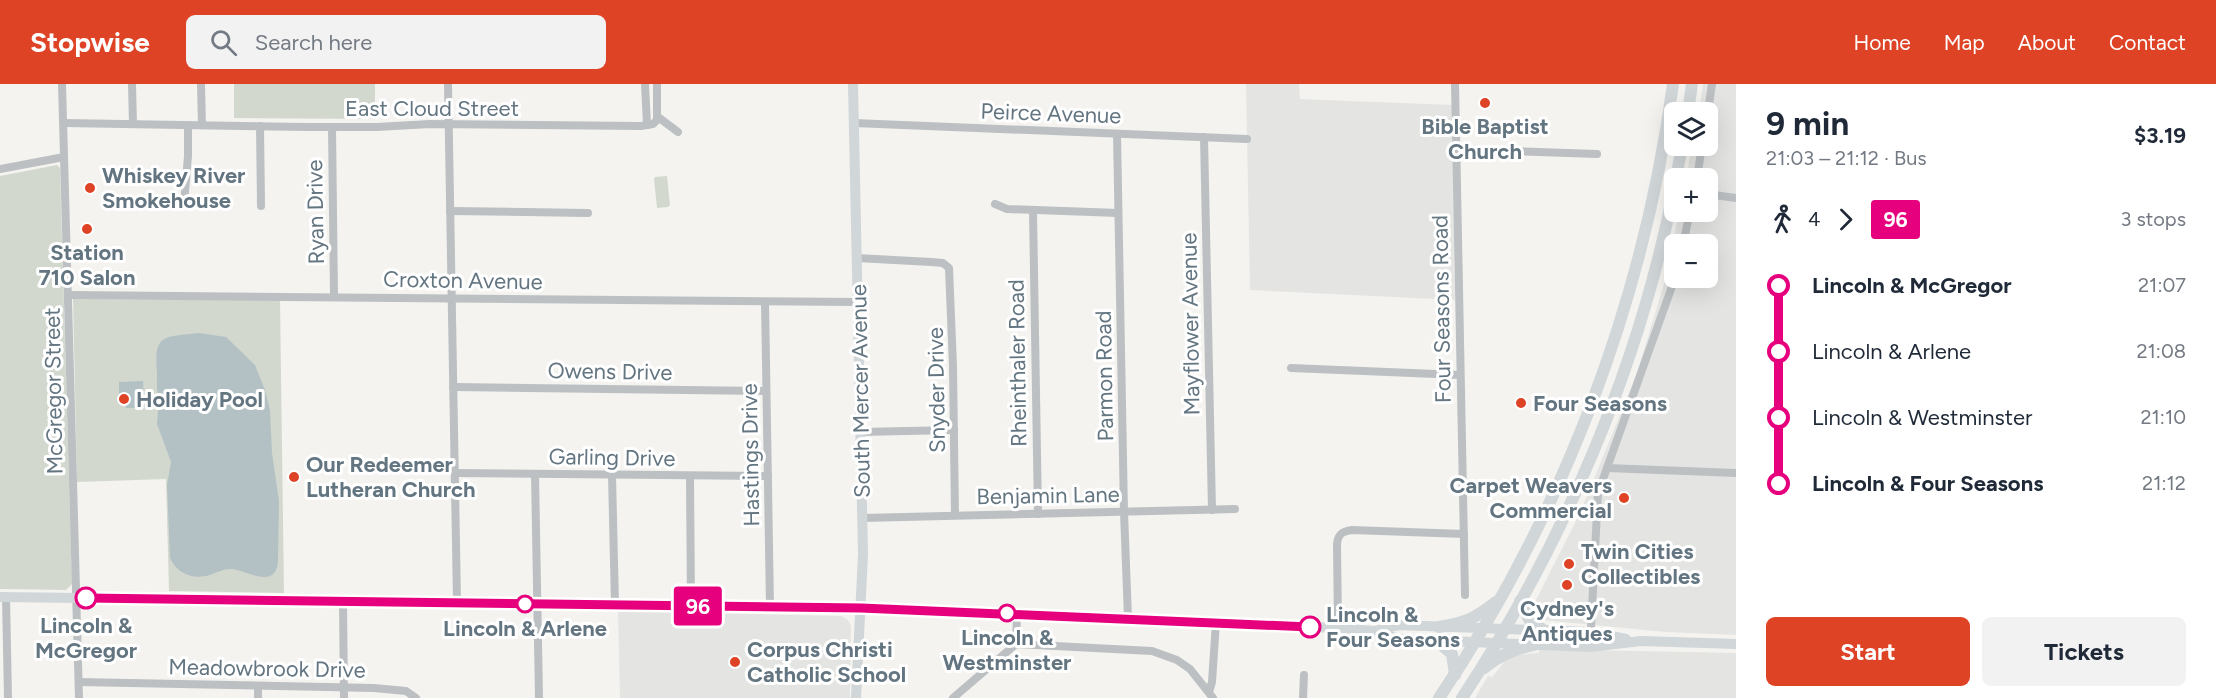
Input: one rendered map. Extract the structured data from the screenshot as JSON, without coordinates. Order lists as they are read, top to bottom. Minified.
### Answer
{"streets":{"main road":["South Mercer Avenue"],"street":["East Cloud Street","Peirce Avenue","Ryan Drive","Croxton Avenue","Four Seasons Road","Mayflower Avenue","Rheinthaler Road","Owens Drive","Parmon Road","Snyder Drive","McGregor Street","Hastings Drive","Garling Drive","Benjamin Lane","Meadowbrook Drive"]},"crossings":[["East Cloud Street","Ryan Drive"],["Peirce Avenue","Mayflower Avenue"],["Peirce Avenue","Parmon Road"],["Peirce Avenue","South Mercer Avenue"],["Ryan Drive","Croxton Avenue"],["Croxton Avenue","McGregor Street"],["Croxton Avenue","South Mercer Avenue"],["Croxton Avenue","Hastings Drive"],["Mayflower Avenue","Benjamin Lane"],["Rheinthaler Road","Benjamin Lane"],["Owens Drive","Hastings Drive"],["Parmon Road","Benjamin Lane"],["Snyder Drive","South Mercer Avenue"],["Snyder Drive","Benjamin Lane"],["McGregor Street","Meadowbrook Drive"],["South Mercer Avenue","Benjamin Lane"],["Hastings Drive","Garling Drive"]],"places":["Bible Baptist Church","Whiskey River Smokehouse","Station 710 Salon","Holiday Pool","Four Seasons","Our Redeemer Lutheran Church","Carpet Weavers Commercial","Twin Cities Collectibles","Cydney's Antiques","Lincoln & McGregor","Lincoln & Arlene","Lincoln & Westminster","Lincoln & Four Seasons","Corpus Christi Catholic School"],"lines":["bus line 96"],"page":{"header":"Stopwise","search":"Search here","nav":["Home","Map","About","Contact"],"on_map":"96","heading":["9 min","21:03 – 21:12 · Bus","$3.19"],"map_buttons":["+","−"],"legs":["4","96","3 stops"],"list":[{"name":"Lincoln & McGregor","value":"21:07"},{"name":"Lincoln & Arlene","value":"21:08"},{"name":"Lincoln & Westminster","value":"21:10"},{"name":"Lincoln & Four Seasons","value":"21:12"}],"buttons":["Start","Tickets"]}}
